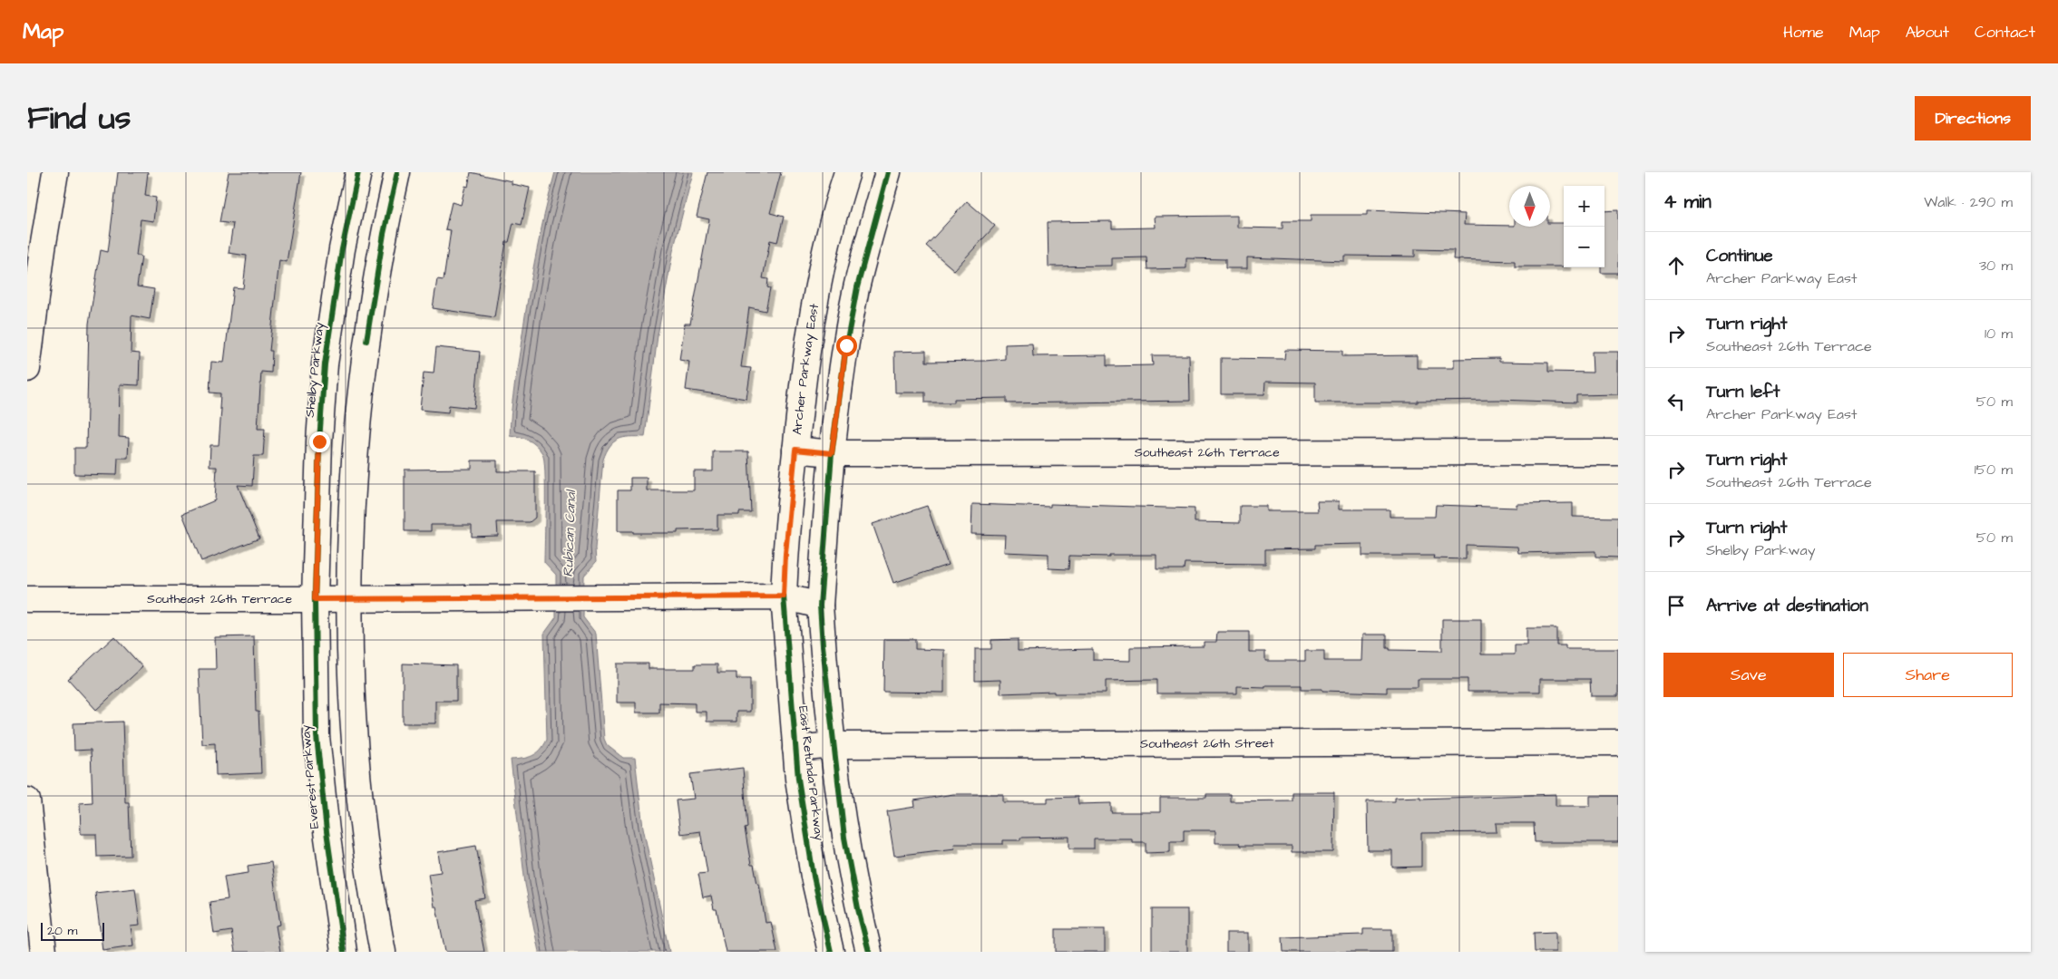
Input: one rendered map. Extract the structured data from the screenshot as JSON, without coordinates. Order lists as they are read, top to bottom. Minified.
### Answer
{"streets":{"street":["Archer Parkway East","Shelby Parkway","Southeast 26th Terrace","Southeast 26th Street","East Retunda Parkway","Everest Parkway"]},"crossings":[["Archer Parkway East","Southeast 26th Terrace"],["Archer Parkway East","East Retunda Parkway"],["Shelby Parkway","Southeast 26th Terrace"],["Shelby Parkway","Everest Parkway"],["Southeast 26th Terrace","East Retunda Parkway"],["Southeast 26th Terrace","Everest Parkway"],["Southeast 26th Street","East Retunda Parkway"]],"water":["Rubican Canal"],"scale_bar":"20 m","north":"bottom","page":{"header":"Map","nav":["Home","Map","About","Contact"],"title":"Find us","buttons":["Directions",["Save","Share"]],"heading":["4 min","Walk · 290 m"],"map_buttons":["+","−"],"list":[["Continue","Archer Parkway East","30 m"],["Turn right","Southeast 26th Terrace","10 m"],["Turn left","Archer Parkway East","50 m"],["Turn right","Southeast 26th Terrace","150 m"],["Turn right","Shelby Parkway","50 m"],"Arrive at destination"],"scale":"20 m"}}
